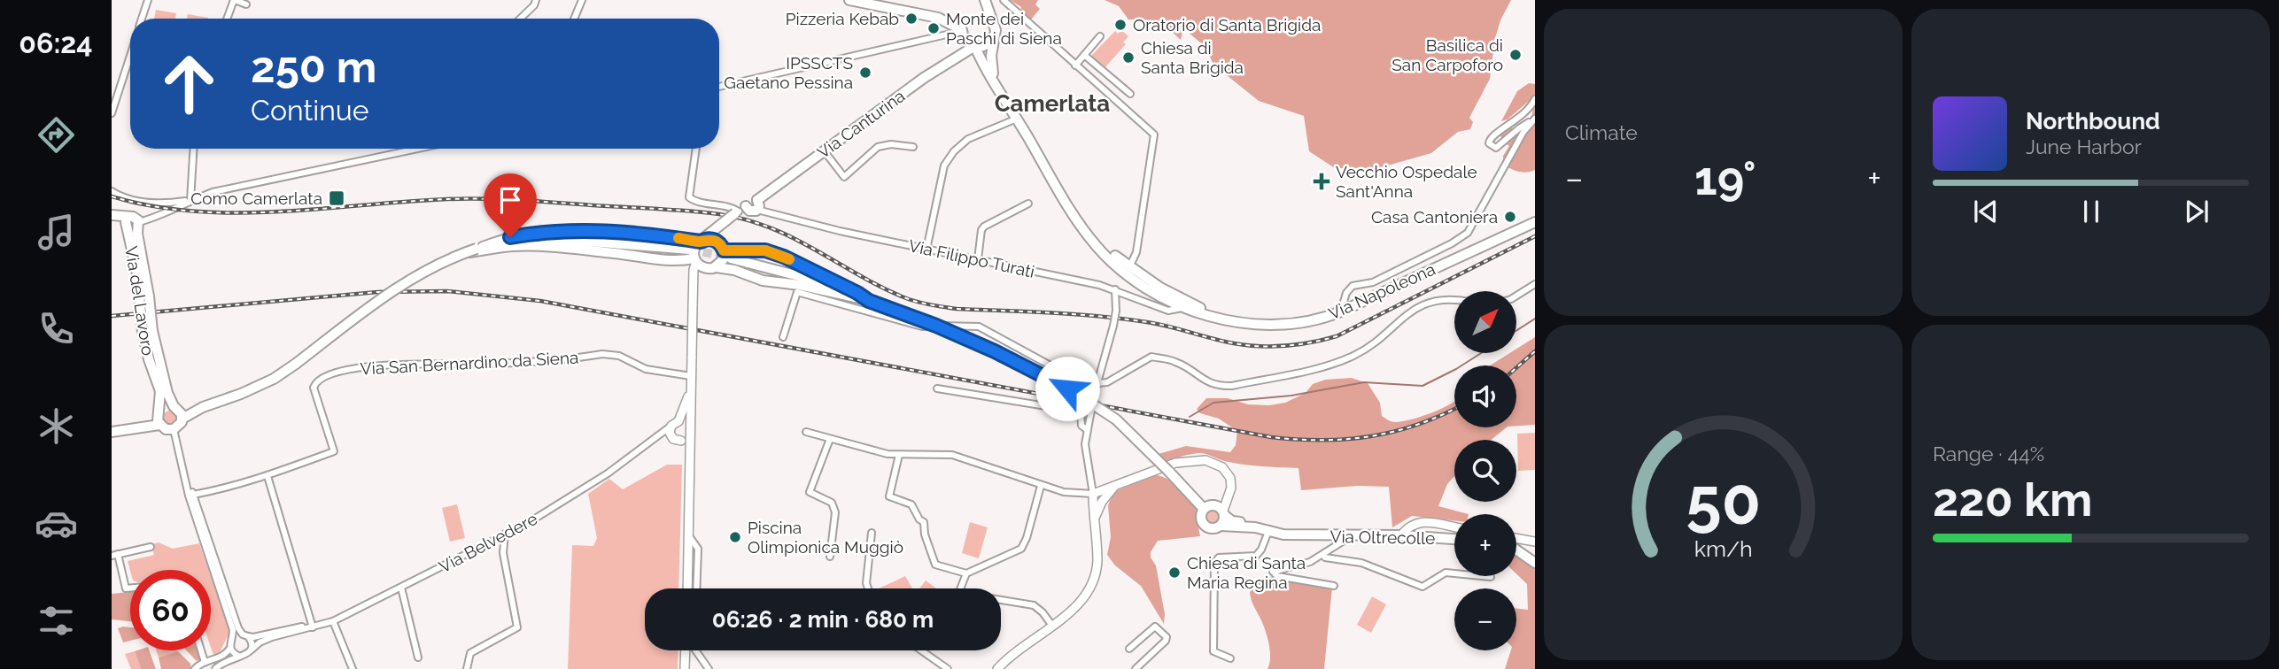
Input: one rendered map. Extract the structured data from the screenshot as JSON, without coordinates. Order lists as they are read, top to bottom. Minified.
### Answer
{"streets":{"main road":["Via Canturina","Via Napoleona","Via del Lavoro","Via Oltrecolle"],"street":["Via Filippo Turati","Via San Bernardino da Siena","Via Belvedere"]},"crossings":[["Via Canturina","Via Filippo Turati"],["Via Canturina","Via Napoleona"],["Via Filippo Turati","Via Napoleona"]],"districts":["Camerlata"],"places":{"other":["Pizzeria Kebab","Oratorio di Santa Brigida","Monte dei Paschi di Siena","Basilica di San Carpoforo","Chiesa di Santa Brigida","IPSSCTS Gaetano Pessina","Casa Cantoniera","Piscina Olimpionica Muggiò","Chiesa di Santa Maria Regina"],"health":["Vecchio Ospedale Sant'Anna"],"transit":["Como Camerlata"]},"north":"top right","page":{"tabs":"06:24","tile":["Climate",["Range · 44%","220 km"]],"turn":["250 m","Continue"],"song":["Northbound","June Harbor"],"heat":["−","19°","+"],"map_buttons":["+","−"],"limit":"60","trip":"06:26 · 2 min · 680 m","gauge":["50","km/h"]}}
